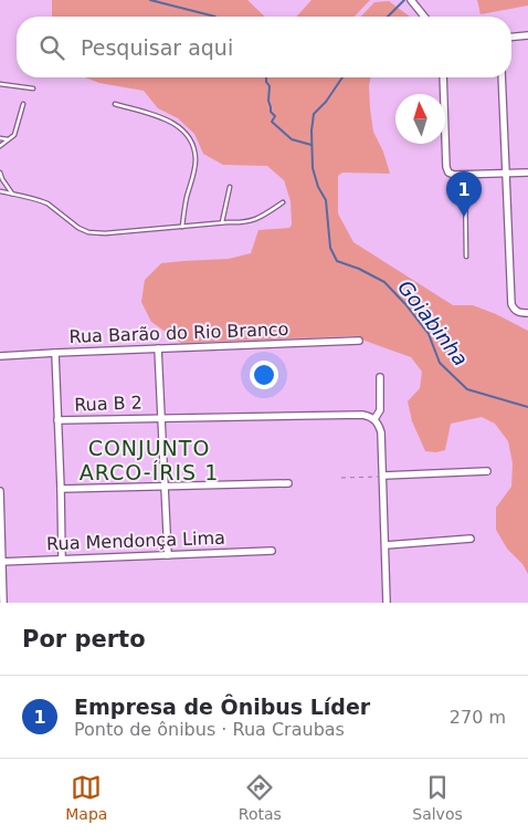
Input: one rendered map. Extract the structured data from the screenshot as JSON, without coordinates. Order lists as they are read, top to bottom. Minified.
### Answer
{"streets":{"street":["Rua Barão do Rio Branco","Rua B 2","Rua Mendonça Lima"]},"districts":["CONJUNTO ARCO-ÍRIS 1"],"water":["Goiabinha"],"north":"top","page":{"search":"Pesquisar aqui","pins":"1","heading":"Por perto","list":[{"mark":"1","name":"Empresa de Ônibus Líder","note":"Ponto de ônibus · Rua Craubas","value":"270 m"}],"nav":["Mapa","Rotas","Salvos"]}}
